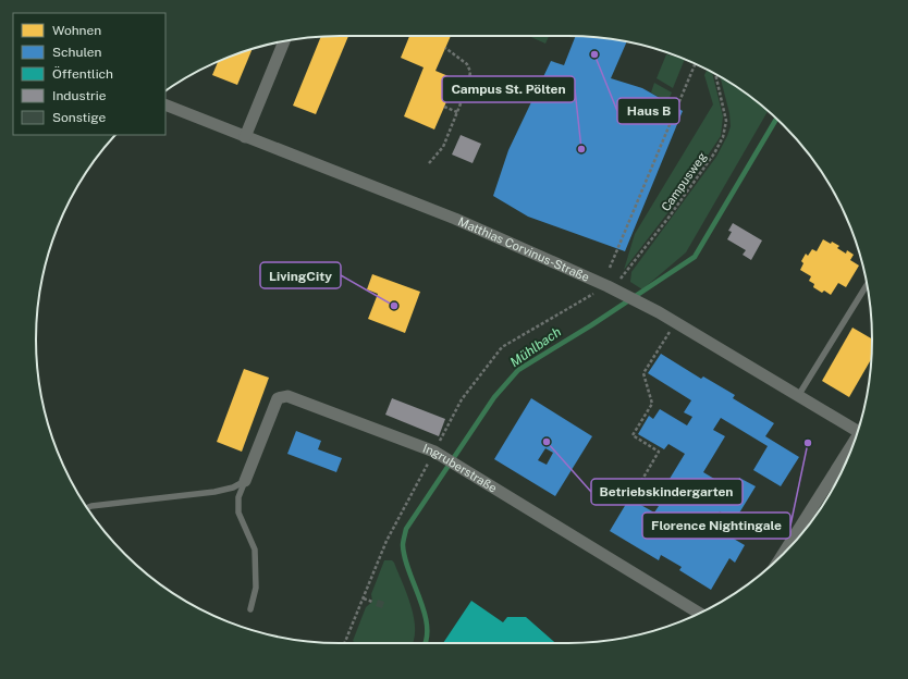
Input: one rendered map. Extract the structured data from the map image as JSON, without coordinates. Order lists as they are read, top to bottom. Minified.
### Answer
{"streets":{"street":["Matthias Corvinus-Straße","Ingruberstraße"],"path":["Campusweg"]},"crossings":[["Campusweg","Matthias Corvinus-Straße"]],"water":["Mühlbach"],"places":["Haus B","Campus St. Pölten","LivingCity","Betriebskindergarten","Florence Nightingale"],"legend":["Wohnen","Schulen","Öffentlich","Industrie","Sonstige"]}
